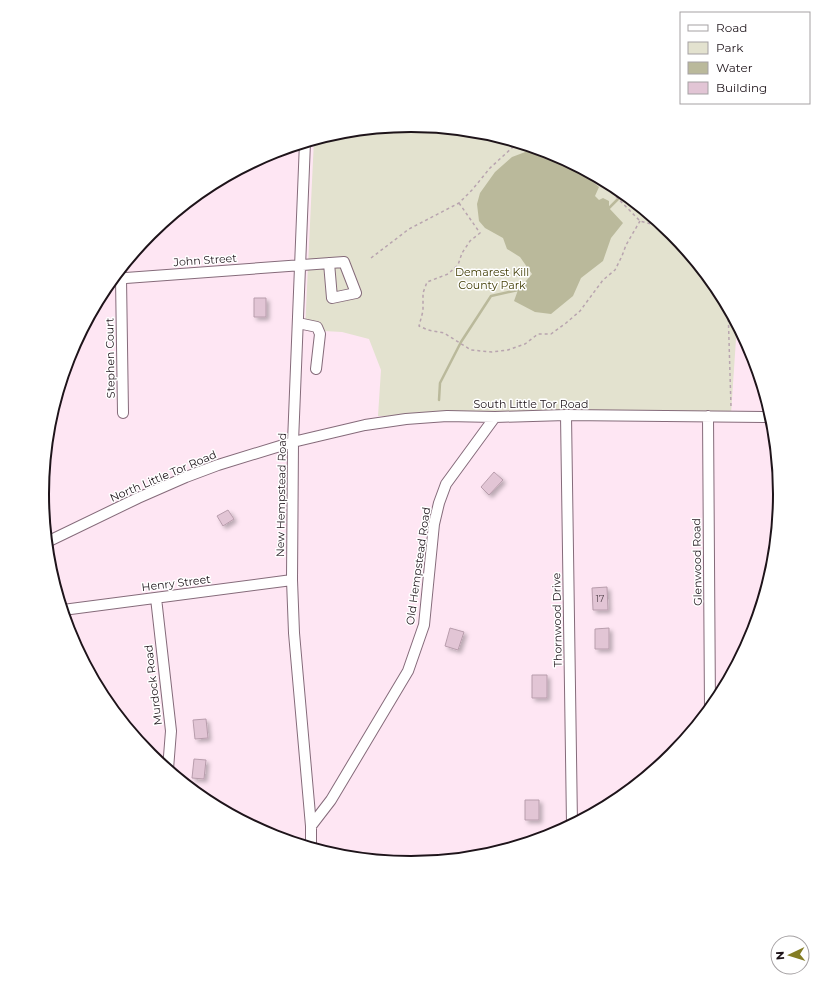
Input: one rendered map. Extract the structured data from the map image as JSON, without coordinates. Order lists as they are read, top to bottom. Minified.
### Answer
{"streets":{"street":["John Street","Stephen Court","South Little Tor Road","North Little Tor Road","New Hempstead Road","Glenwood Road","Old Hempstead Road","Henry Street","Thornwood Drive","Murdock Road"]},"crossings":[["John Street","New Hempstead Road"],["South Little Tor Road","North Little Tor Road"],["South Little Tor Road","New Hempstead Road"],["South Little Tor Road","Glenwood Road"],["South Little Tor Road","Old Hempstead Road"],["South Little Tor Road","Thornwood Drive"],["North Little Tor Road","New Hempstead Road"],["New Hempstead Road","Old Hempstead Road"],["New Hempstead Road","Henry Street"],["Henry Street","Murdock Road"]],"parks":["Demarest Kill County Park"],"house_numbers":["17"],"legend":["Road","Park","Water","Building"],"north":"left"}
